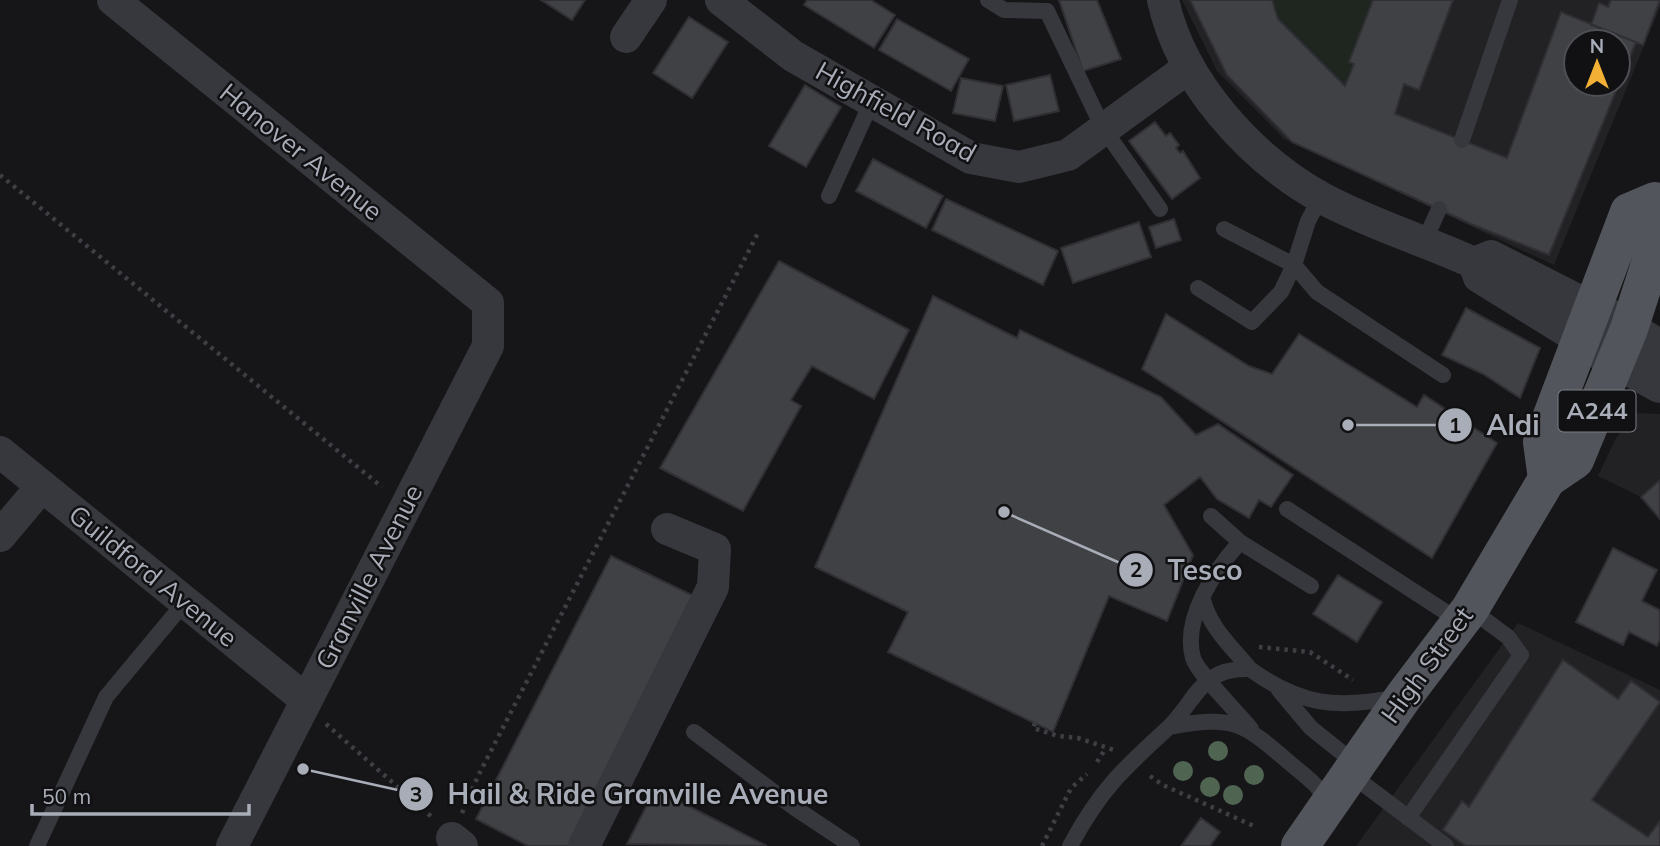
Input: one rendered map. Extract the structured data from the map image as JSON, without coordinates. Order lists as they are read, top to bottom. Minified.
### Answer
{"streets":{"main road":["A244","High Street"],"street":["Highfield Road","Hanover Avenue","Guildford Avenue","Granville Avenue"]},"crossings":[["Hanover Avenue","Granville Avenue"],["Guildford Avenue","Granville Avenue"]],"places":["Aldi","Tesco","Hail & Ride Granville Avenue"],"scale_bar":"50 m","north":"top"}
